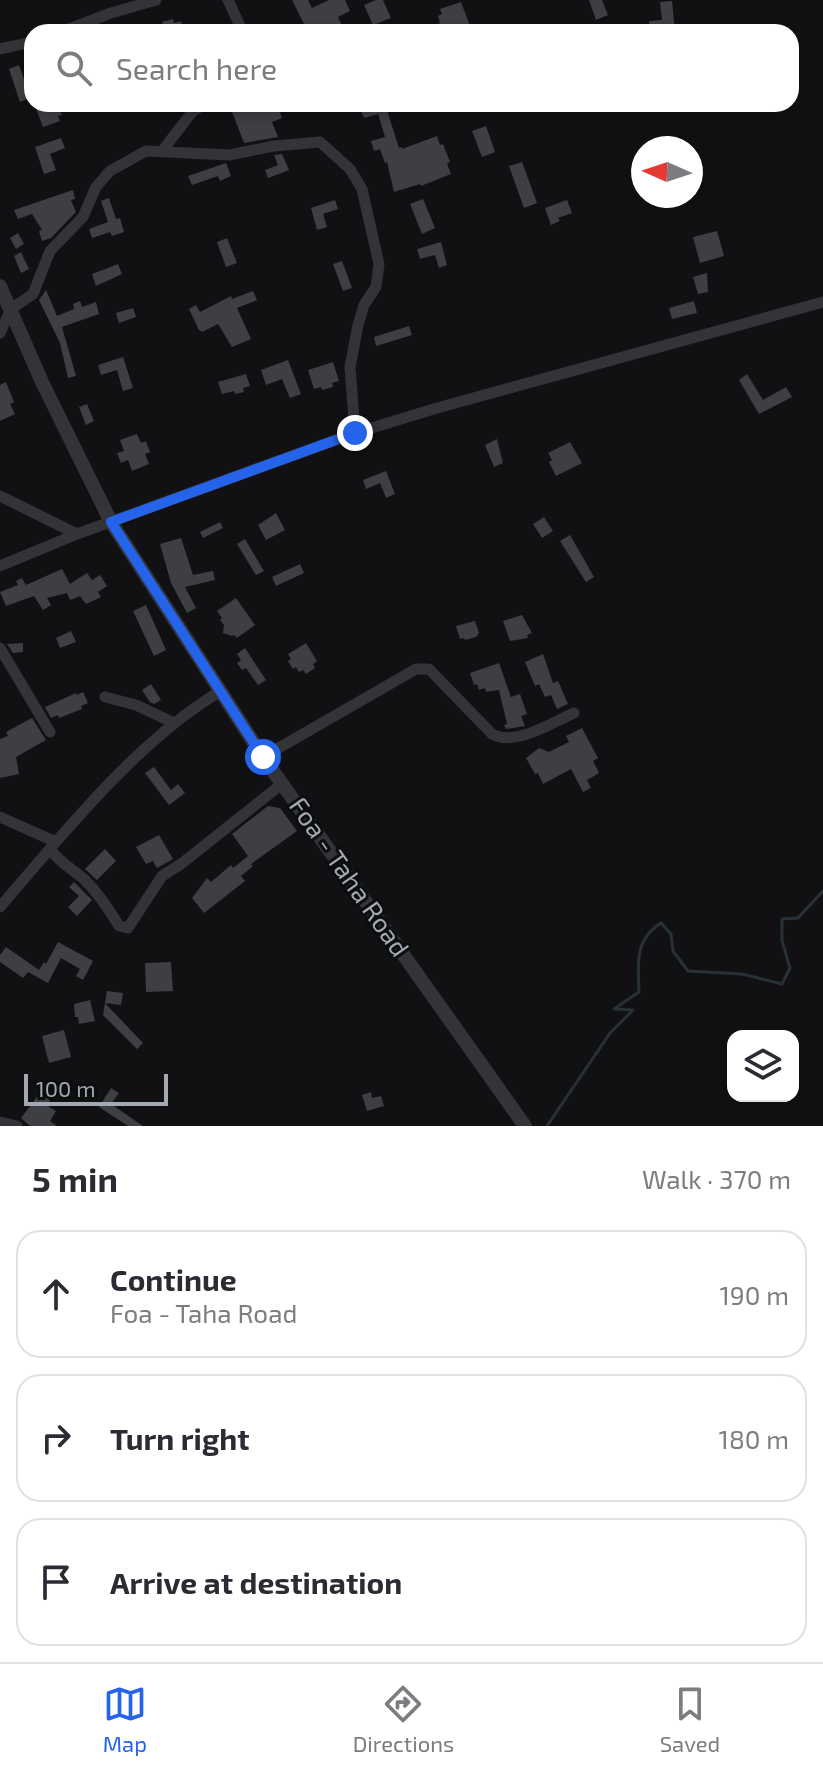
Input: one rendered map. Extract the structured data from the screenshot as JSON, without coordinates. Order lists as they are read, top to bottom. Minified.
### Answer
{"streets":{"street":["Foa - Taha Road"]},"scale_bar":"100 m","north":"left","page":{"search":"Search here","scale":"100 m","heading":["5 min","Walk · 370 m"],"list":[["Continue","Foa - Taha Road","190 m"],["Turn right","180 m"],"Arrive at destination"],"nav":["Map","Directions","Saved"]}}
